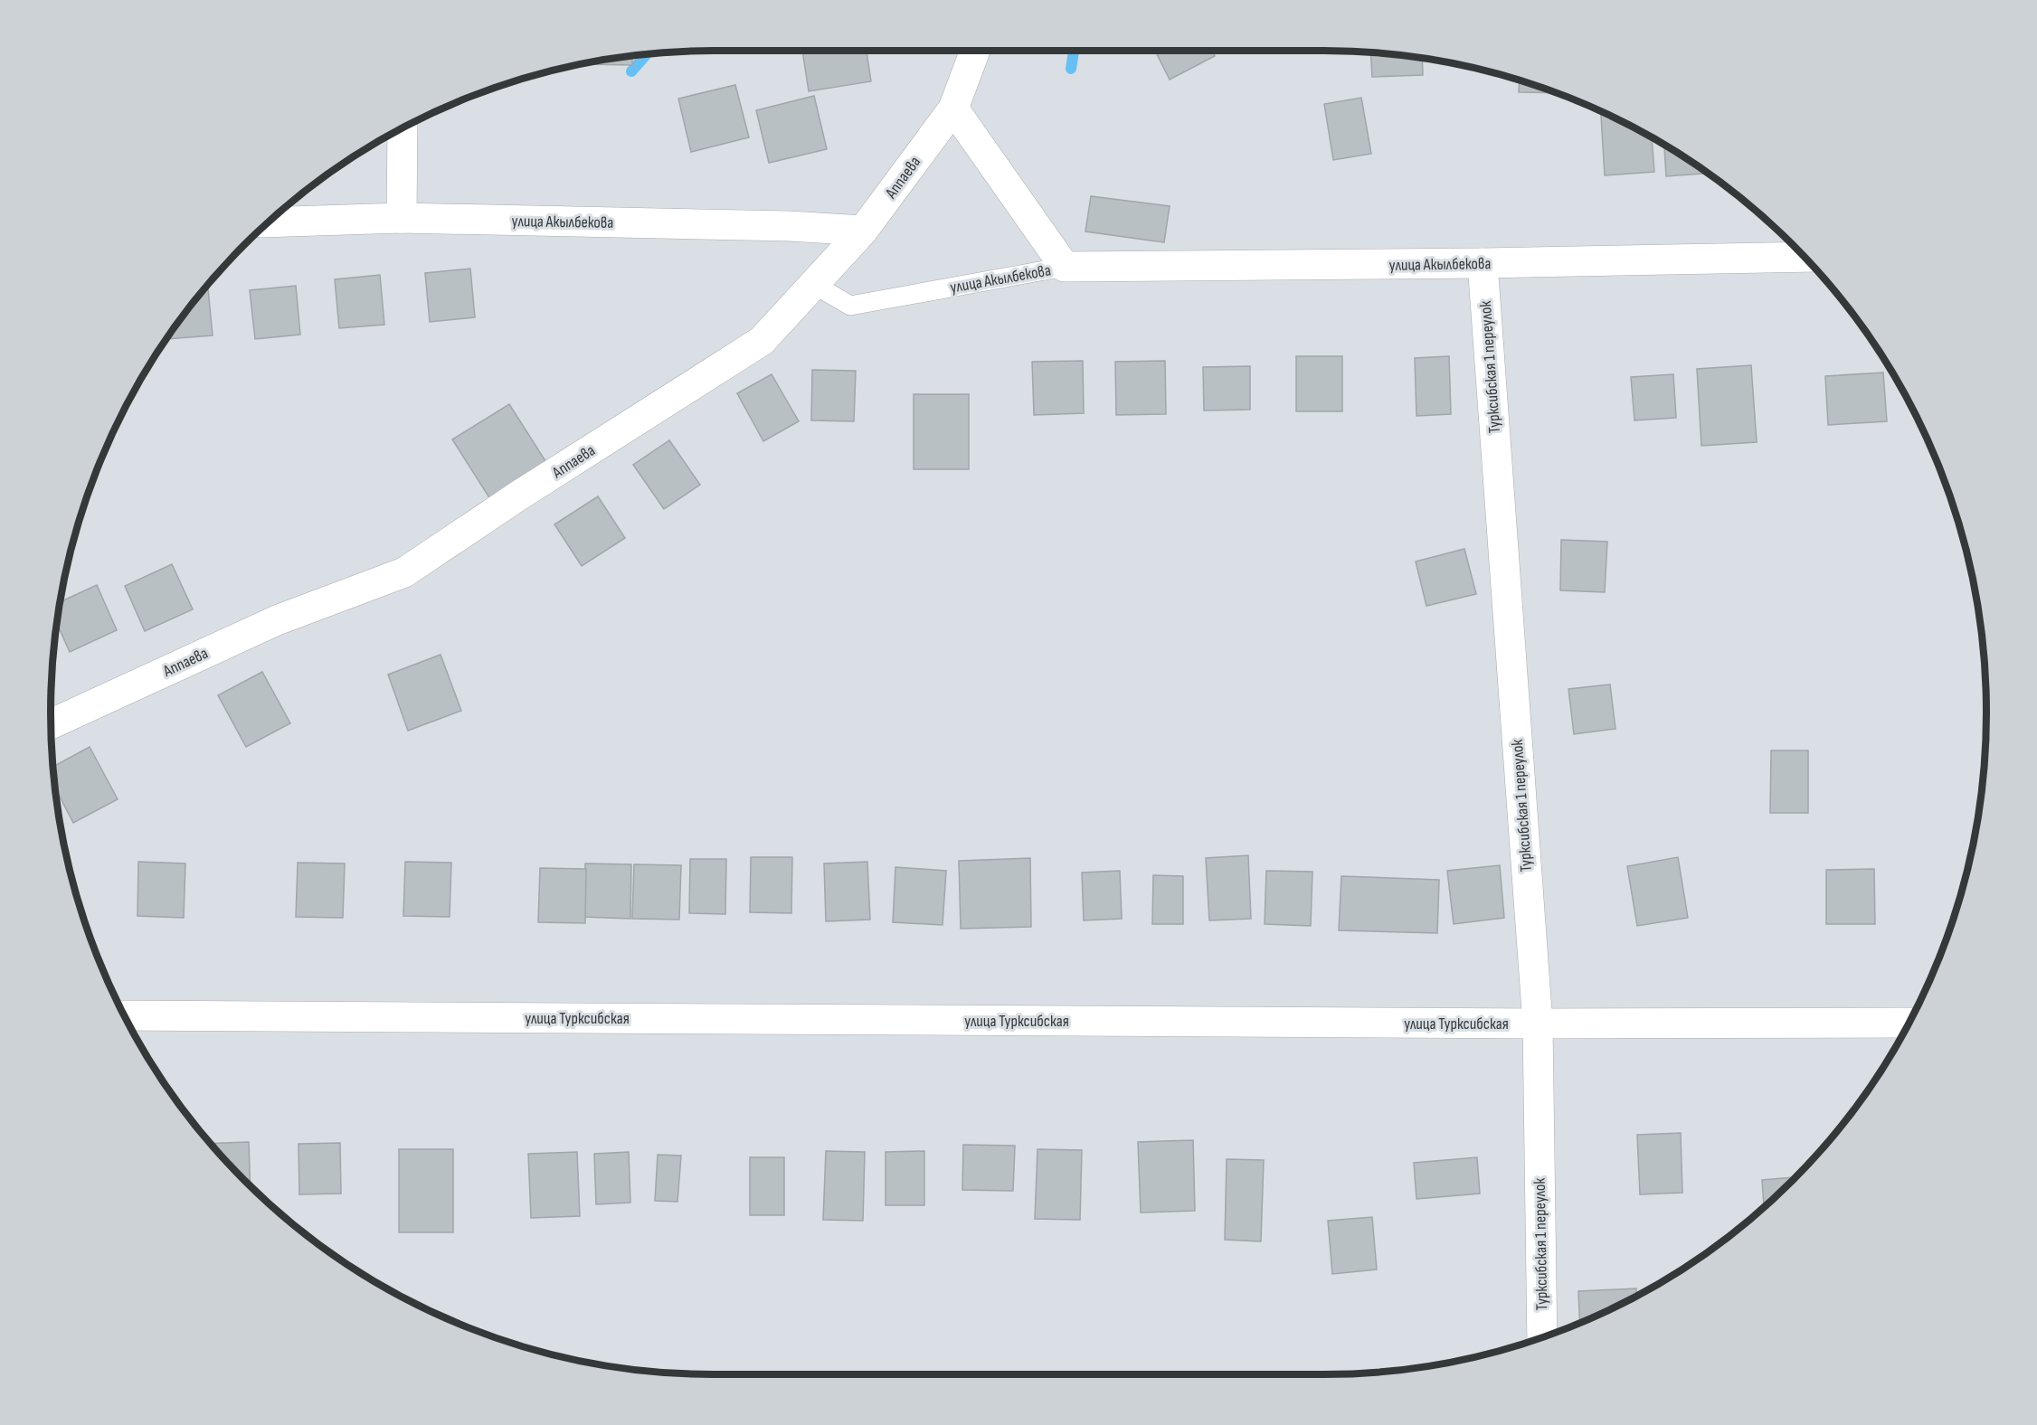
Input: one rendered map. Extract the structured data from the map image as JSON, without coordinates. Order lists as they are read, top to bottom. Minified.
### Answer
{"streets":{"street":["Аппаева","улица Акылбекова","Турксибская 1 переулок","улица Турксибская"]},"crossings":[["Аппаева","улица Акылбекова"],["улица Акылбекова","Турксибская 1 переулок"],["Турксибская 1 переулок","улица Турксибская"]]}
